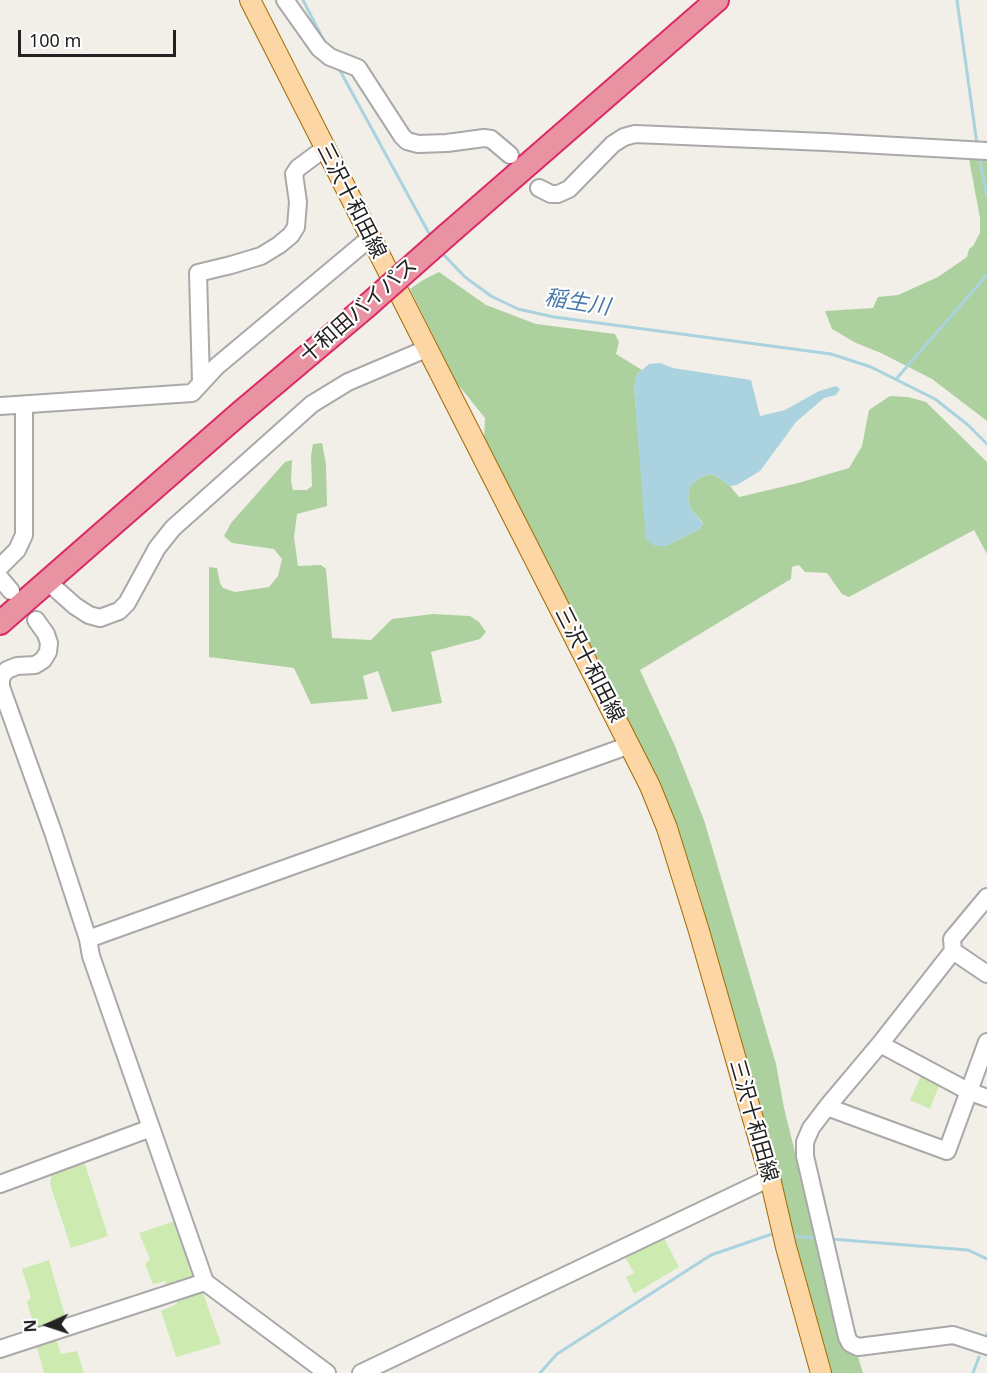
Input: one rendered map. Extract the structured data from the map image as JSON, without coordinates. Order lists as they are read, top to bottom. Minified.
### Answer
{"streets":{"highway":["十和田バイパス"],"main road":["三沢十和田線"]},"water":["稲生川"],"scale_bar":"100 m","north":"left"}
